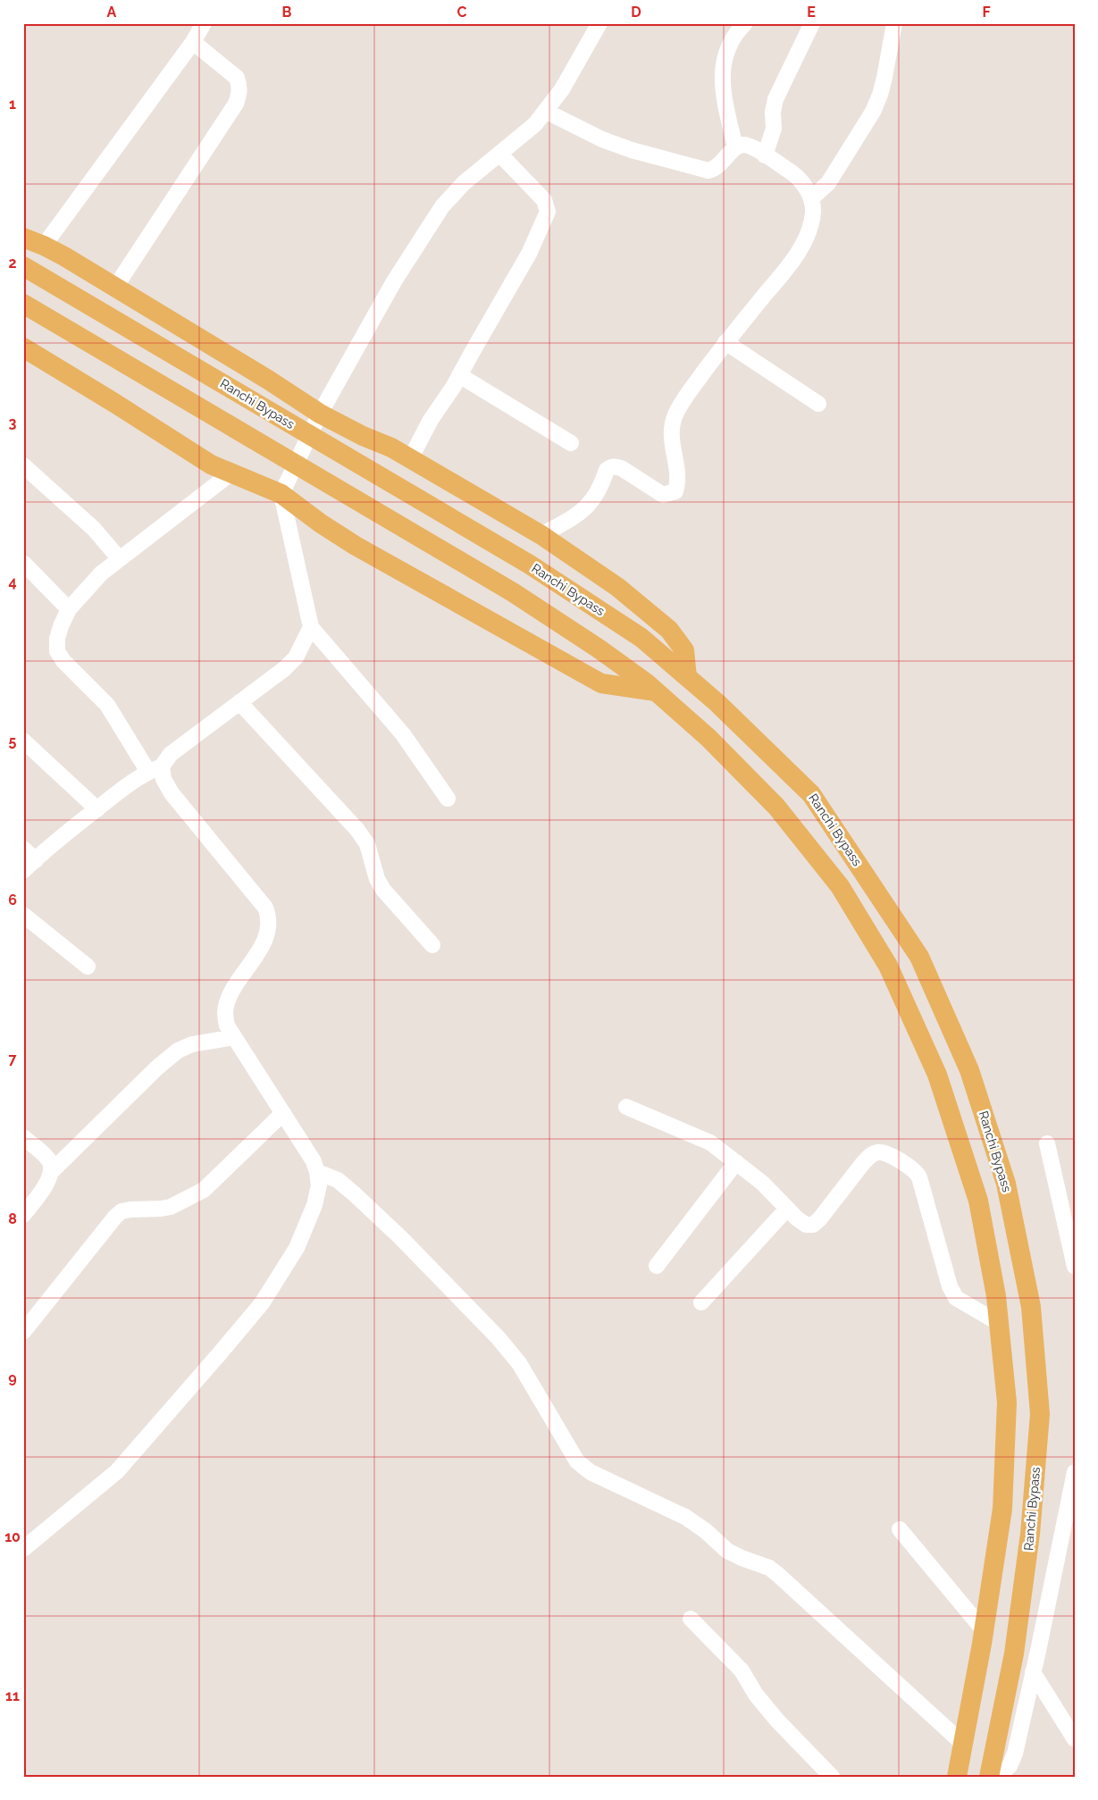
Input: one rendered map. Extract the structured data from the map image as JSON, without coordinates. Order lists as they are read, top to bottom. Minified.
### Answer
{"streets":{"main road":["Ranchi Bypass"]},"grid":{"columns":["A","B","C","D","E","F"],"rows":["1","2","3","4","5","6","7","8","9","10","11"]}}
